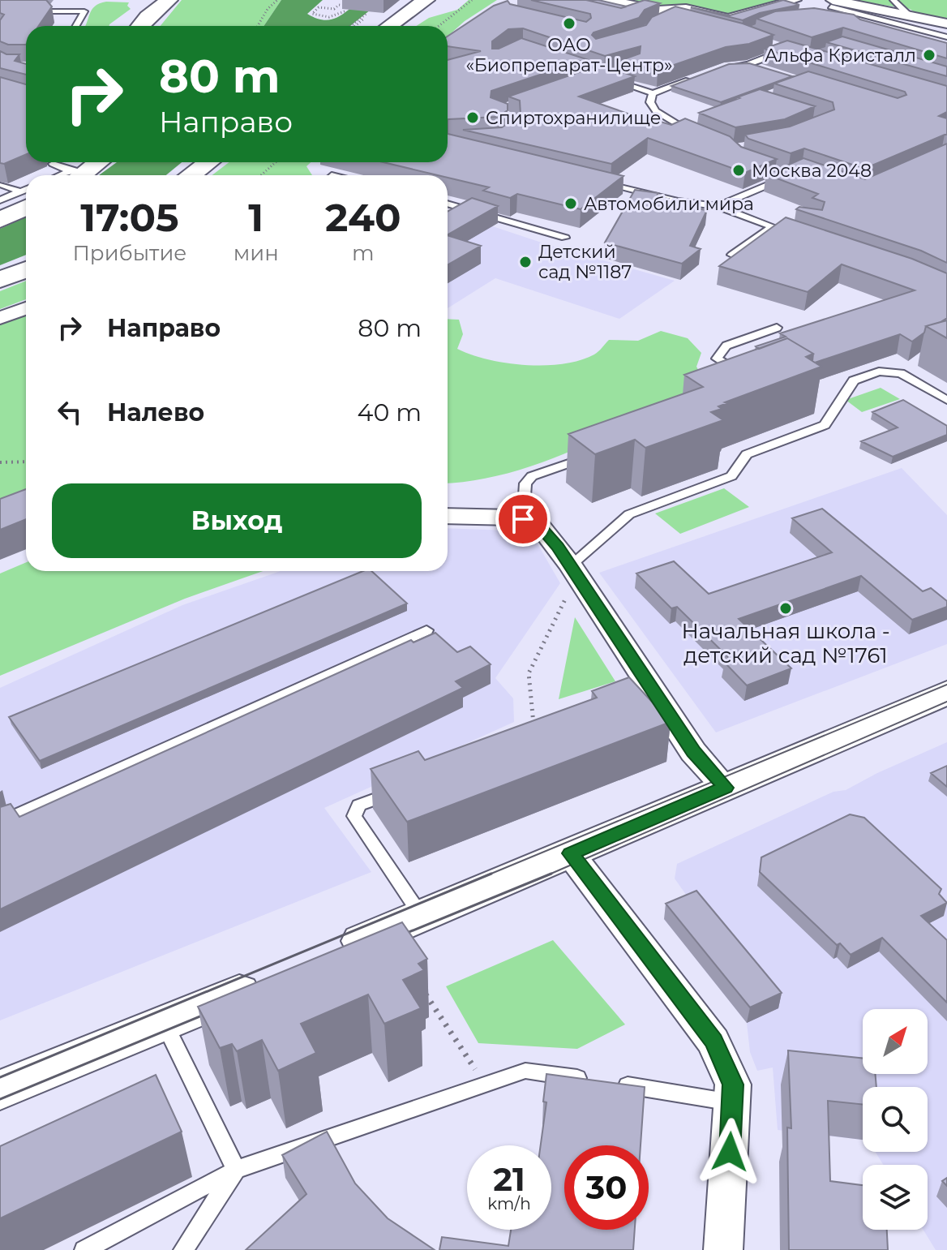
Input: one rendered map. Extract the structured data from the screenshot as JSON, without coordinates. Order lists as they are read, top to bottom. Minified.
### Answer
{"places":["ОАО «Биопрепарат-Центр»","Альфа Кристалл","Спиртохранилище","Москва 2048","Автомобили мира","Детский сад №1187","Начальная школа - детский сад №1761"],"north":"top right","page":{"turn":["80 m","Направо"],"eta":["17:05","Прибытие","1","мин","240","m"],"list":[{"name":"Направо","value":"80 m"},{"name":"Налево","value":"40 m"}],"buttons":"Выход","speed":"21 km/h","limit":"30"}}
